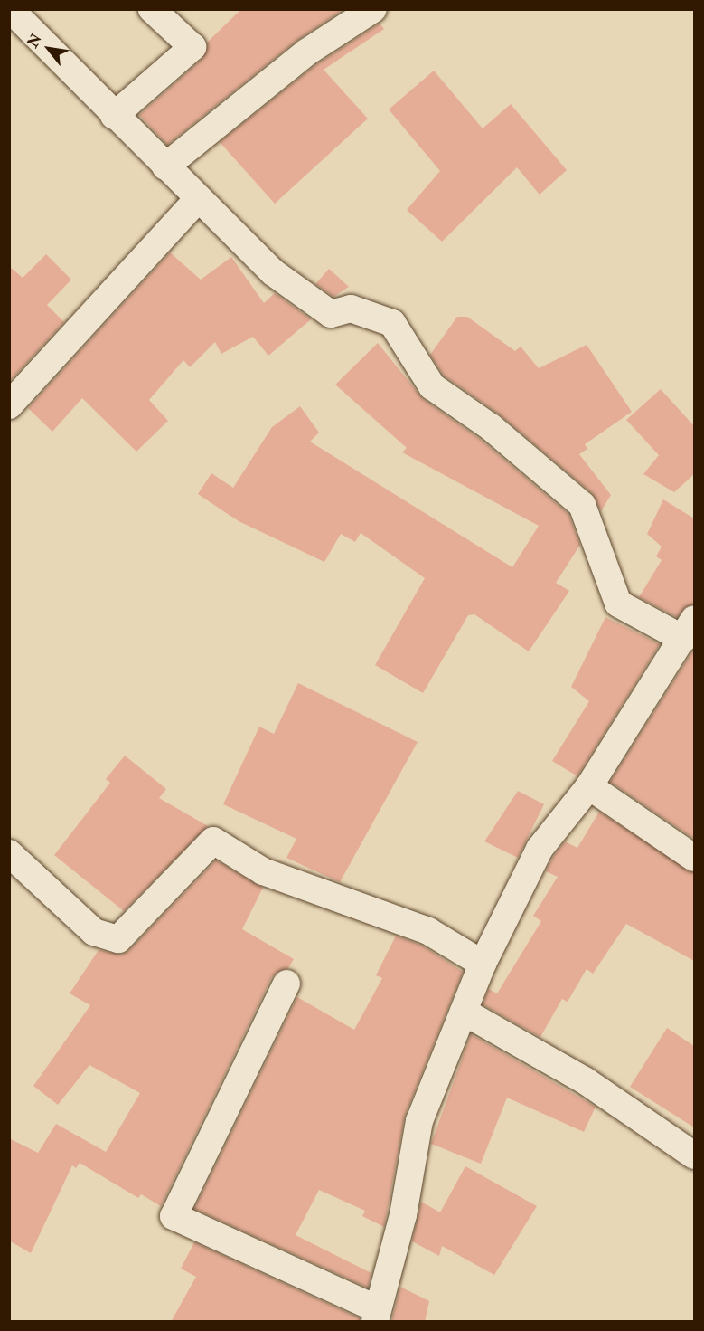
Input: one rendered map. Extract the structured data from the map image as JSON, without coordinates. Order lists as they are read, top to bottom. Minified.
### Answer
{"north":"top left"}
